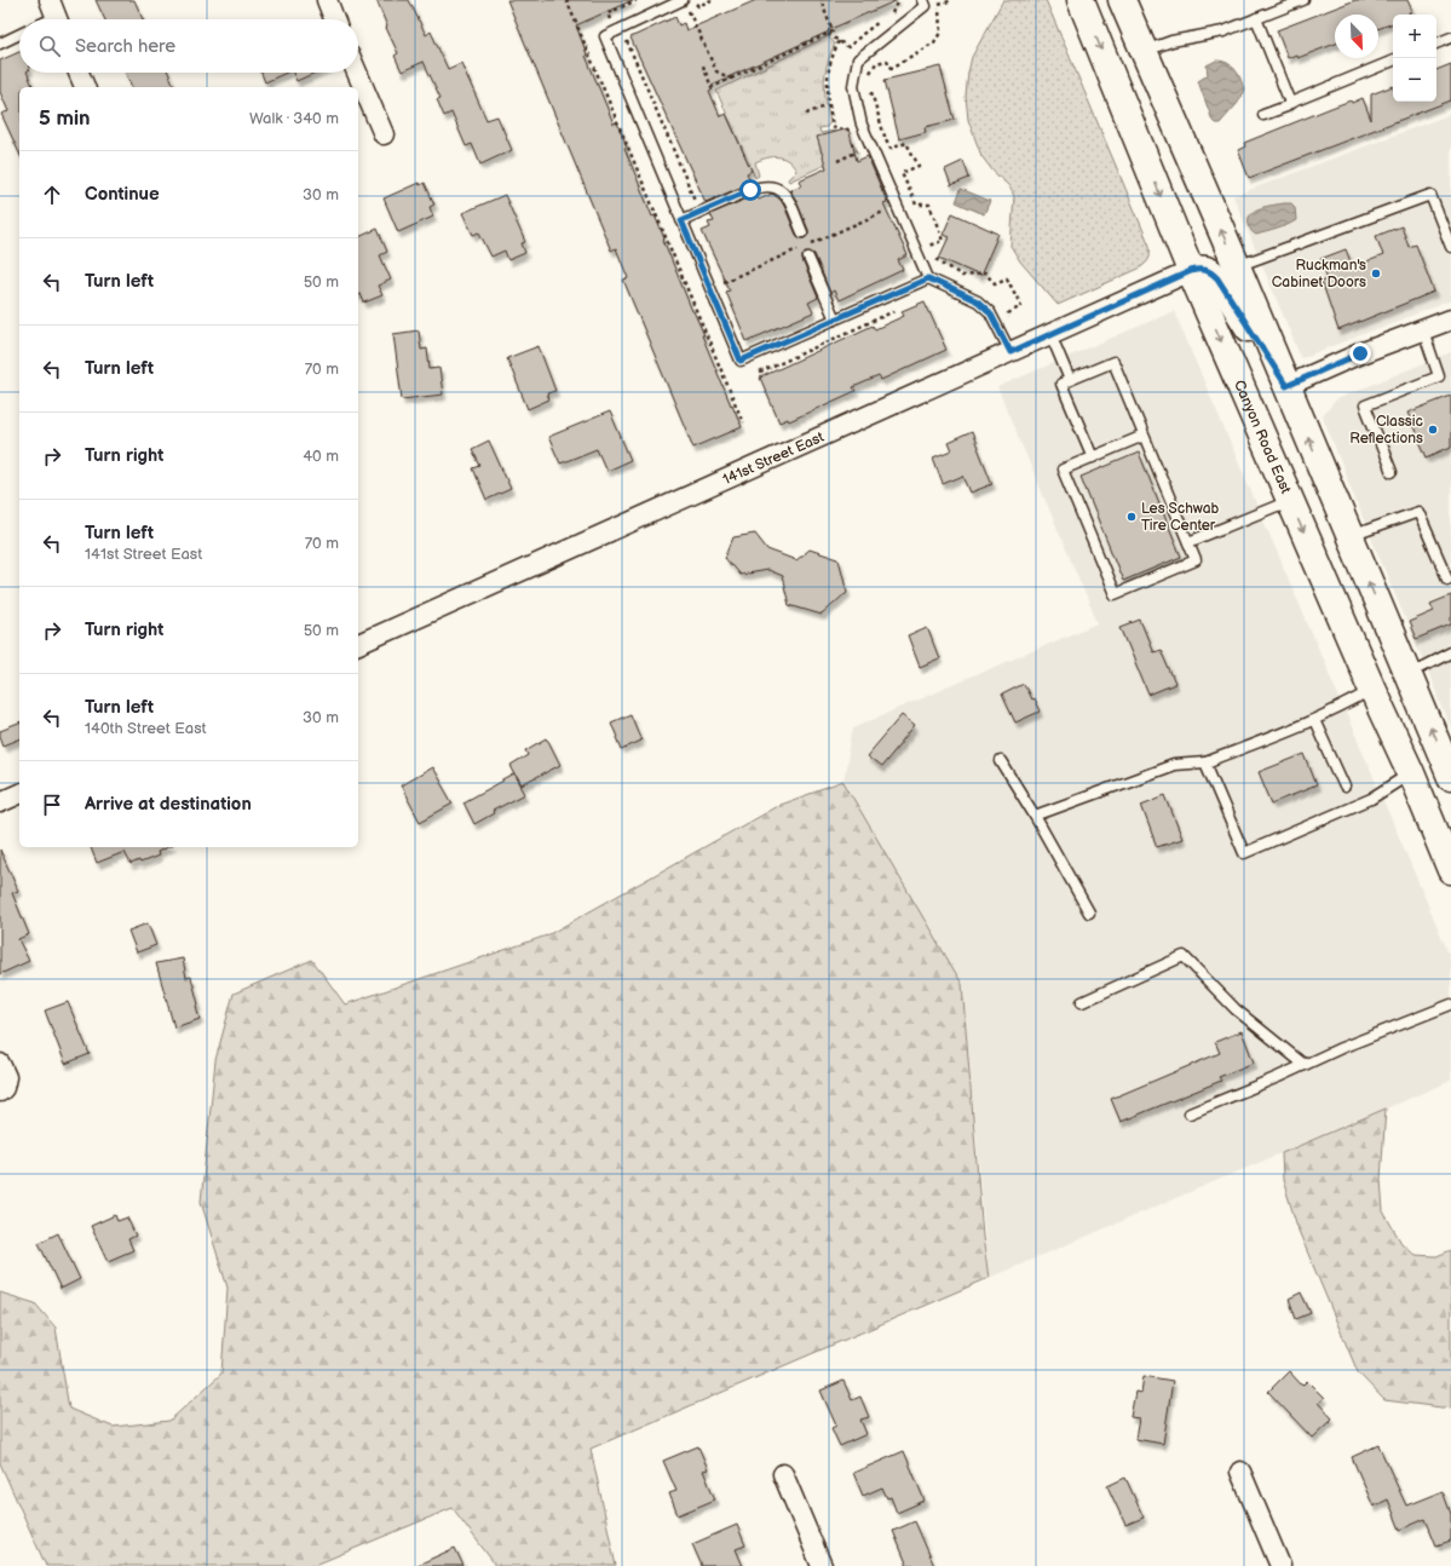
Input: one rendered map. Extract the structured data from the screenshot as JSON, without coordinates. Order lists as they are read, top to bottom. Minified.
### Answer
{"streets":{"main road":["Canyon Road East"],"street":["141st Street East"]},"crossings":[["Canyon Road East","141st Street East"]],"places":["Ruckman's Cabinet Doors","Classic Reflections","Les Schwab Tire Center"],"north":"bottom right","page":{"map_buttons":["+","−"],"search":"Search here","heading":["5 min","Walk · 340 m"],"list":[["Continue","30 m"],["Turn left","50 m"],["Turn left","70 m"],["Turn right","40 m"],["Turn left","141st Street East","70 m"],["Turn right","50 m"],["Turn left","140th Street East","30 m"],"Arrive at destination"]}}
